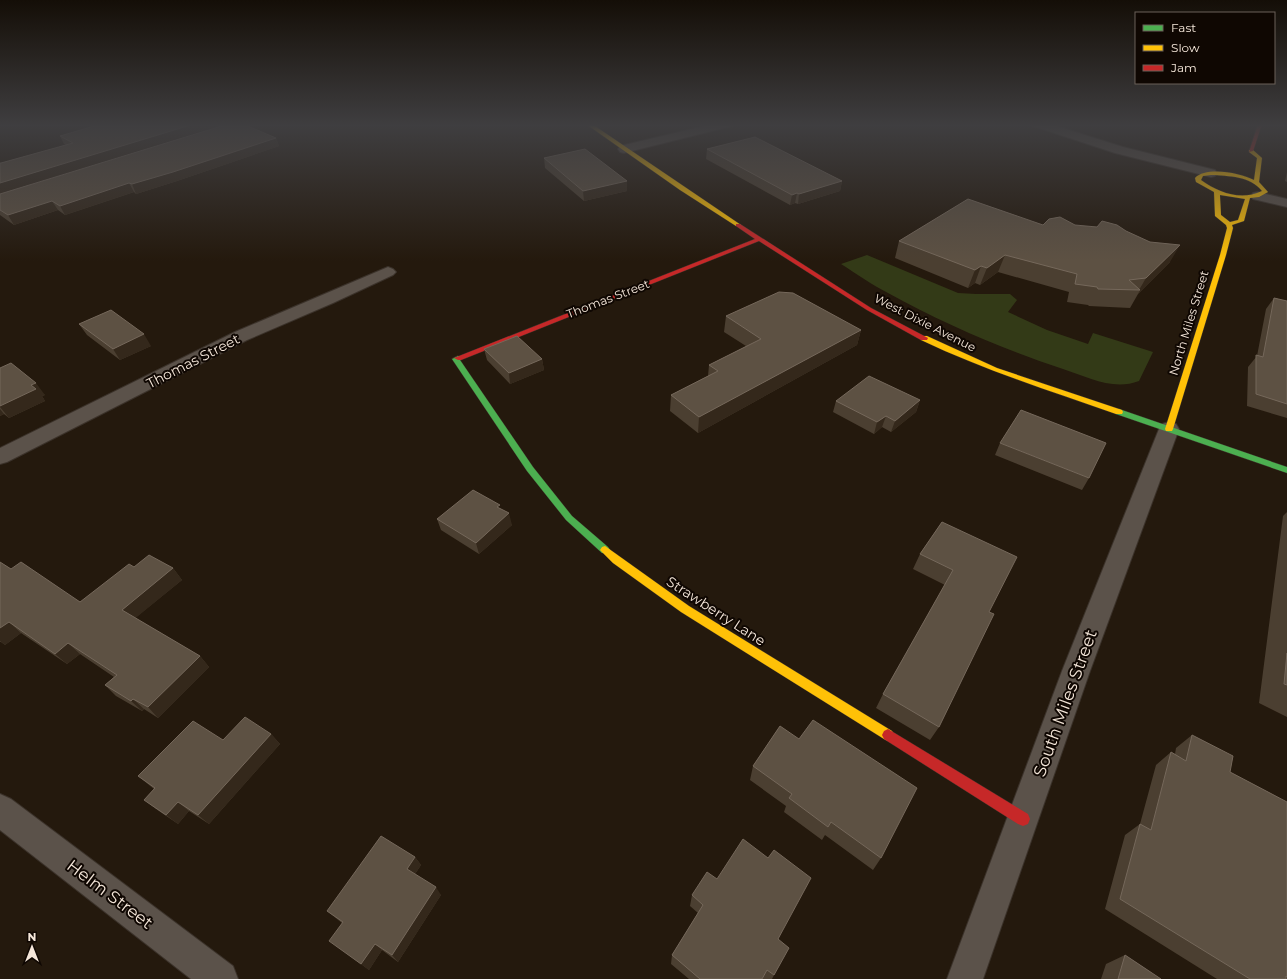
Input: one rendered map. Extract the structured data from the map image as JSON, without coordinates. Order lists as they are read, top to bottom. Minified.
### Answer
{"streets":{"main road":["Thomas Street","West Dixie Avenue","North Miles Street","Strawberry Lane"],"street":["South Miles Street","Helm Street"]},"crossings":[["Thomas Street","West Dixie Avenue"],["Thomas Street","Strawberry Lane"],["West Dixie Avenue","North Miles Street"],["West Dixie Avenue","South Miles Street"],["North Miles Street","South Miles Street"],["Strawberry Lane","South Miles Street"]],"legend":["Fast","Slow","Jam"],"north":"top"}
